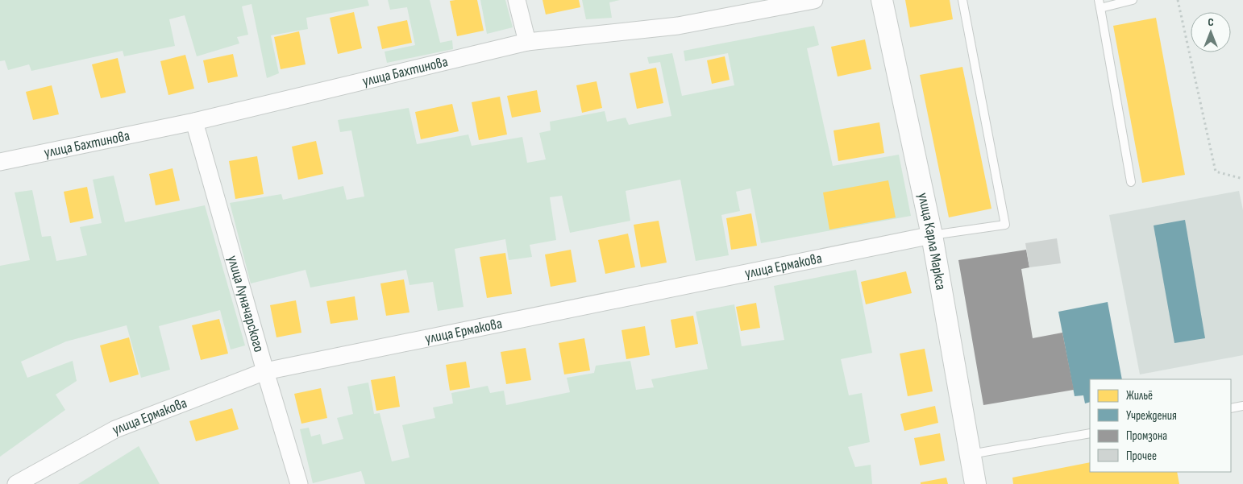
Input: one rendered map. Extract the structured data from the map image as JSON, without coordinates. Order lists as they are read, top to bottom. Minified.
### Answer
{"streets":{"street":["улица Бахтинова","улица Карла Маркса","улица Ермакова","улица Луначарского"]},"crossings":[["улица Бахтинова","улица Луначарского"],["улица Карла Маркса","улица Ермакова"],["улица Ермакова","улица Луначарского"]],"legend":["Жильё","Учреждения","Промзона","Прочее"],"north":"top"}
